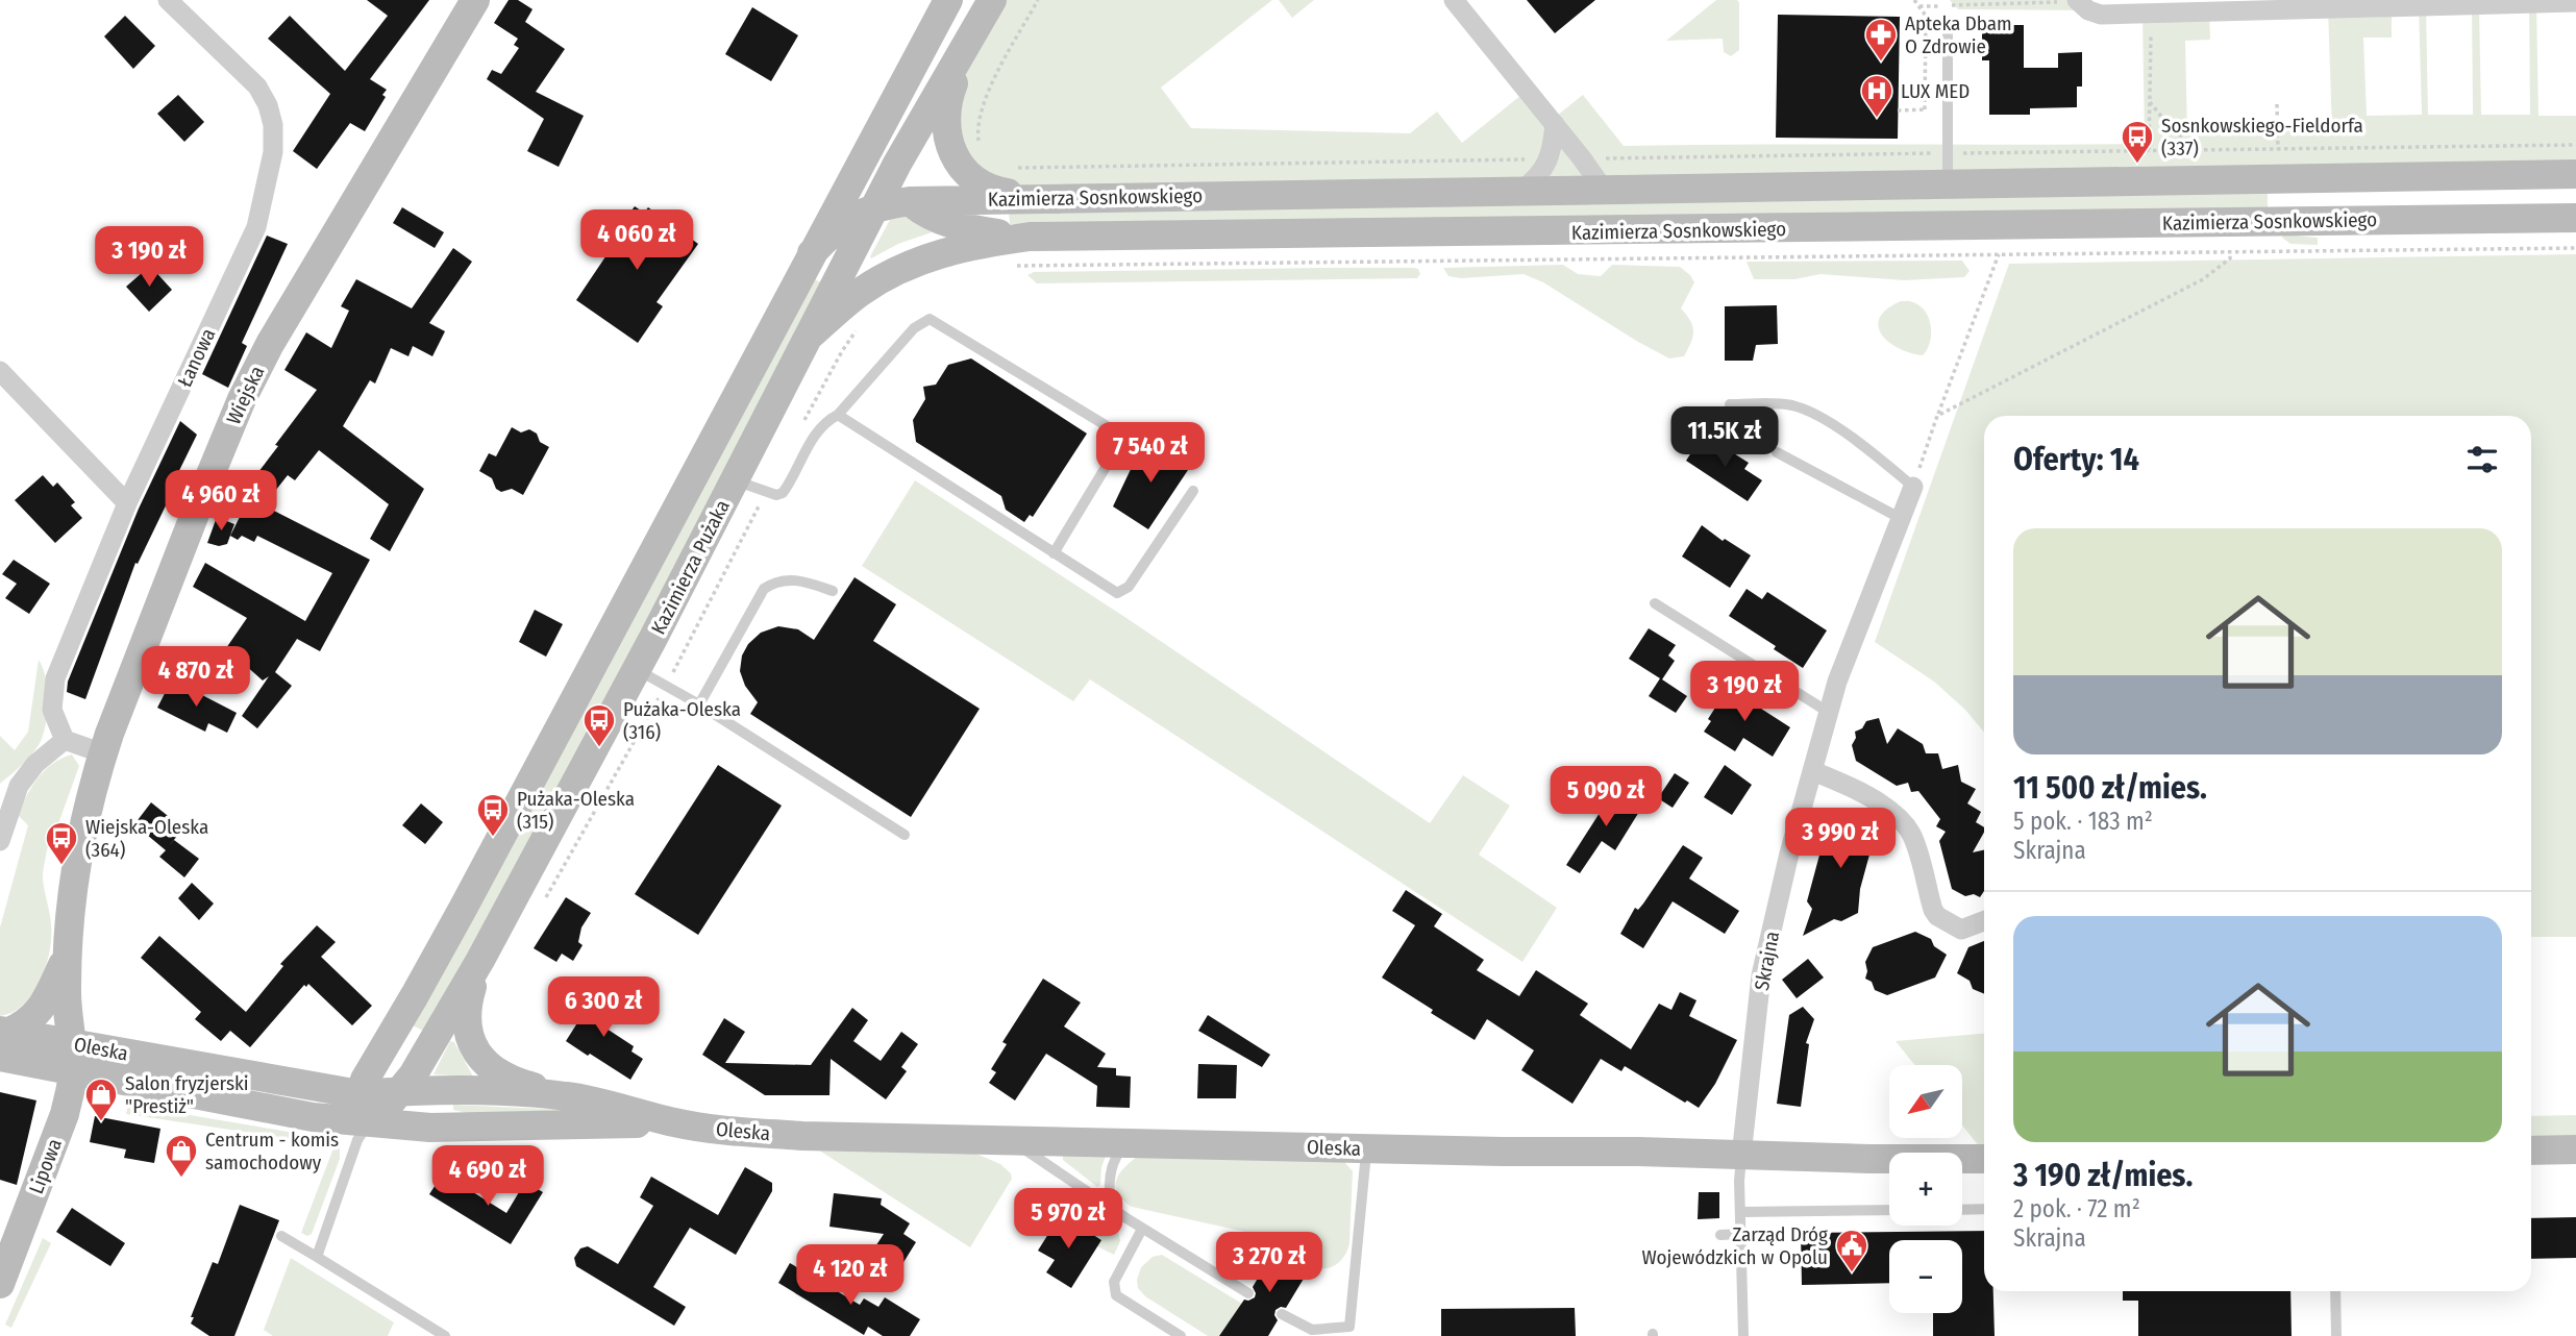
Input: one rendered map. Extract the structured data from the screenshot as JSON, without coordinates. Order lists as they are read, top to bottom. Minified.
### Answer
{"streets":{"street":["Kazimierza Sosnkowskiego","Łanowa","Wiejska","Kazimierza Pużaka","Skrajna","Oleska","Lipowa"]},"crossings":[["Kazimierza Sosnkowskiego","Kazimierza Pużaka"],["Wiejska","Oleska"],["Wiejska","Lipowa"],["Kazimierza Pużaka","Oleska"],["Skrajna","Oleska"],["Oleska","Lipowa"]],"places":{"pharmacy":["Apteka Dbam O Zdrowie"],"hospital":["LUX MED"],"bus stop":["Sosnkowskiego-Fieldorfa (337)","Pużaka-Oleska (316)","Pużaka-Oleska (315)","Wiejska-Oleska (364)"],"shop":["Salon fryzjerski \"Prestiż\"","Centrum - komis samochodowy"],"public building":["Zarząd Dróg Wojewódzkich w Opolu"]},"north":"bottom left","page":{"price":["4 060 zł","3 190 zł","11.5K zł","7 540 zł","4 960 zł","4 870 zł","3 190 zł","5 090 zł","3 990 zł","6 300 zł","4 690 zł","5 970 zł","3 270 zł","4 120 zł"],"heading":"Oferty: 14","list":[{"name":"11 500 zł/mies.","note":"5 pok. · 183 m² · Skrajna"},{"name":"3 190 zł/mies.","note":"2 pok. · 72 m² · Skrajna"}],"map_buttons":["+","−"]}}
